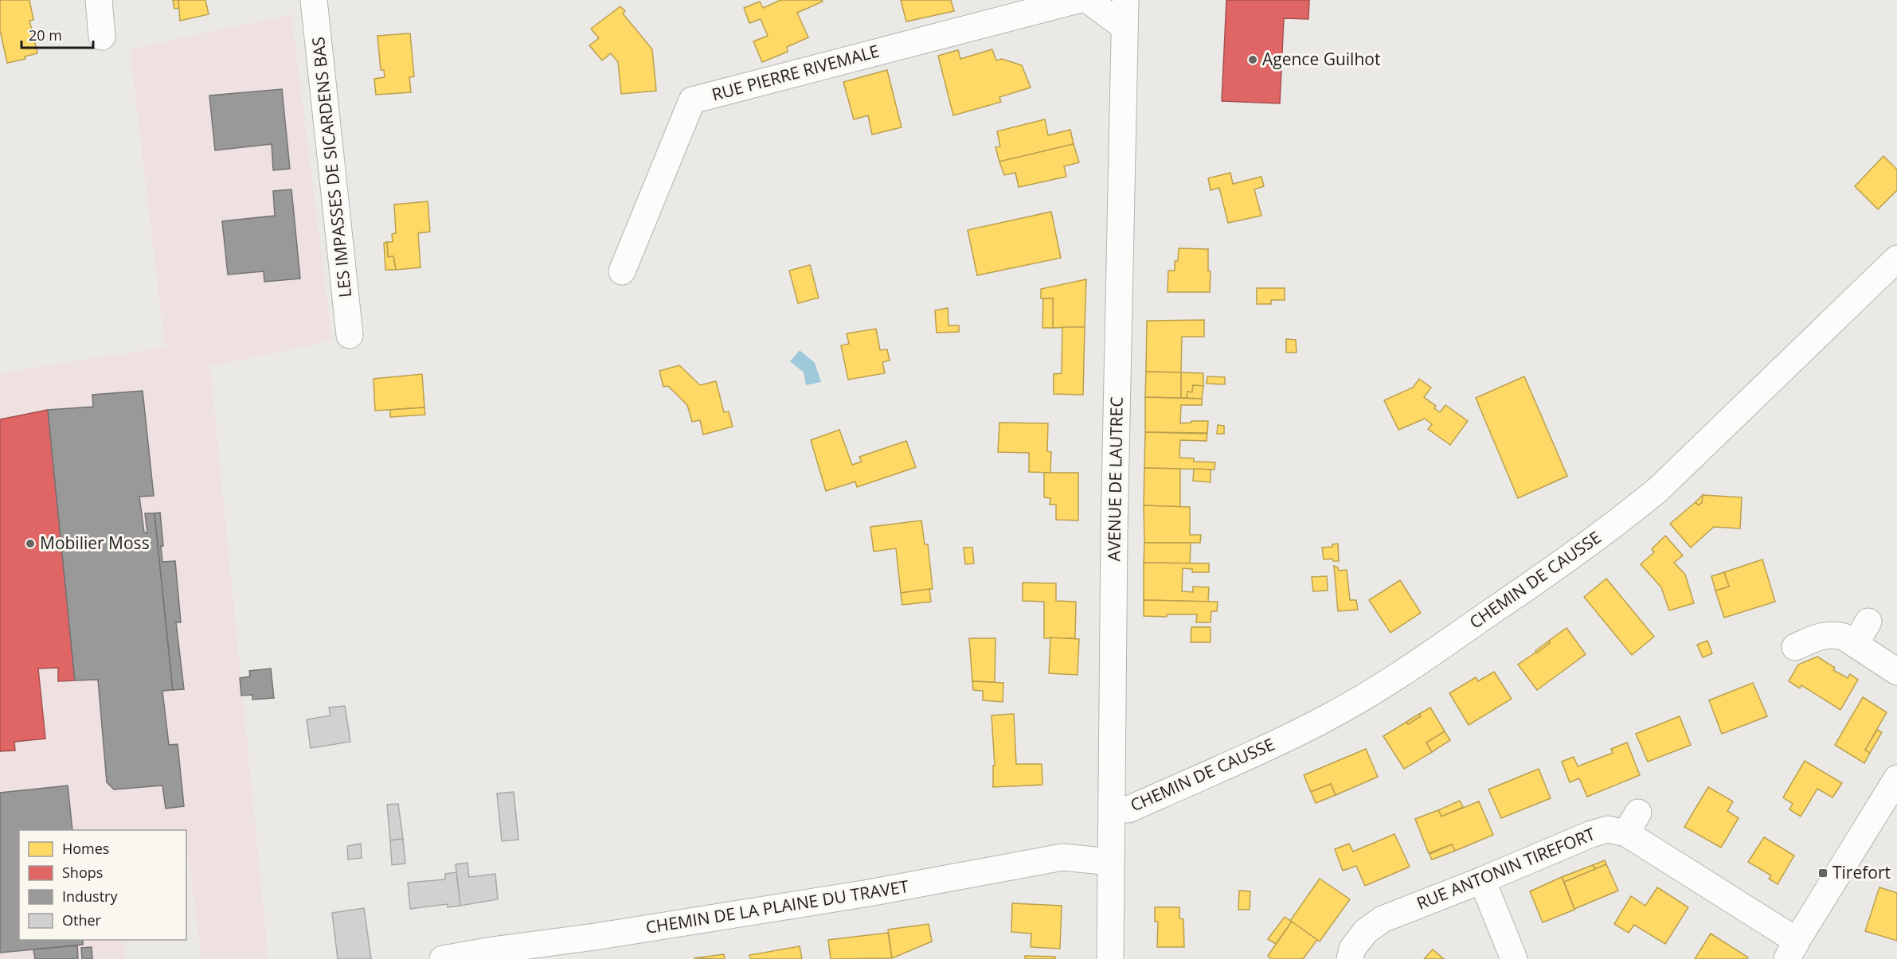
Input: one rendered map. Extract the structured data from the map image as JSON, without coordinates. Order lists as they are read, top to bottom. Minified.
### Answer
{"streets":{"street":["RUE PIERRE RIVEMALE","LES IMPASSES DE SICARDENS BAS","AVENUE DE LAUTREC","CHEMIN DE CAUSSE","RUE ANTONIN TIREFORT","CHEMIN DE LA PLAINE DU TRAVET"]},"crossings":[["AVENUE DE LAUTREC","CHEMIN DE CAUSSE"],["AVENUE DE LAUTREC","CHEMIN DE LA PLAINE DU TRAVET"]],"places":{"other":["Agence Guilhot","Mobilier Moss"],"transit":["Tirefort"]},"legend":["Homes","Shops","Industry","Other"],"scale_bar":"20 m"}
